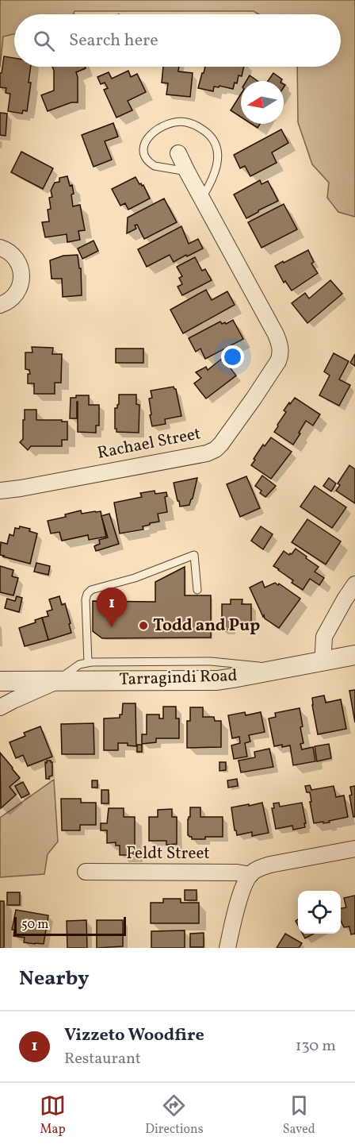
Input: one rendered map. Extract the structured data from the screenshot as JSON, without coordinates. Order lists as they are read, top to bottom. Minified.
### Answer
{"streets":{"street":["Rachael Street","Tarragindi Road","Feldt Street"]},"places":["Todd and Pup"],"scale_bar":"50 m","north":"left","page":{"search":"Search here","pins":"1","scale":"50 m","heading":"Nearby","list":[{"mark":"1","name":"Vizzeto Woodfire","note":"Restaurant","value":"130 m"}],"nav":["Map","Directions","Saved"]}}
